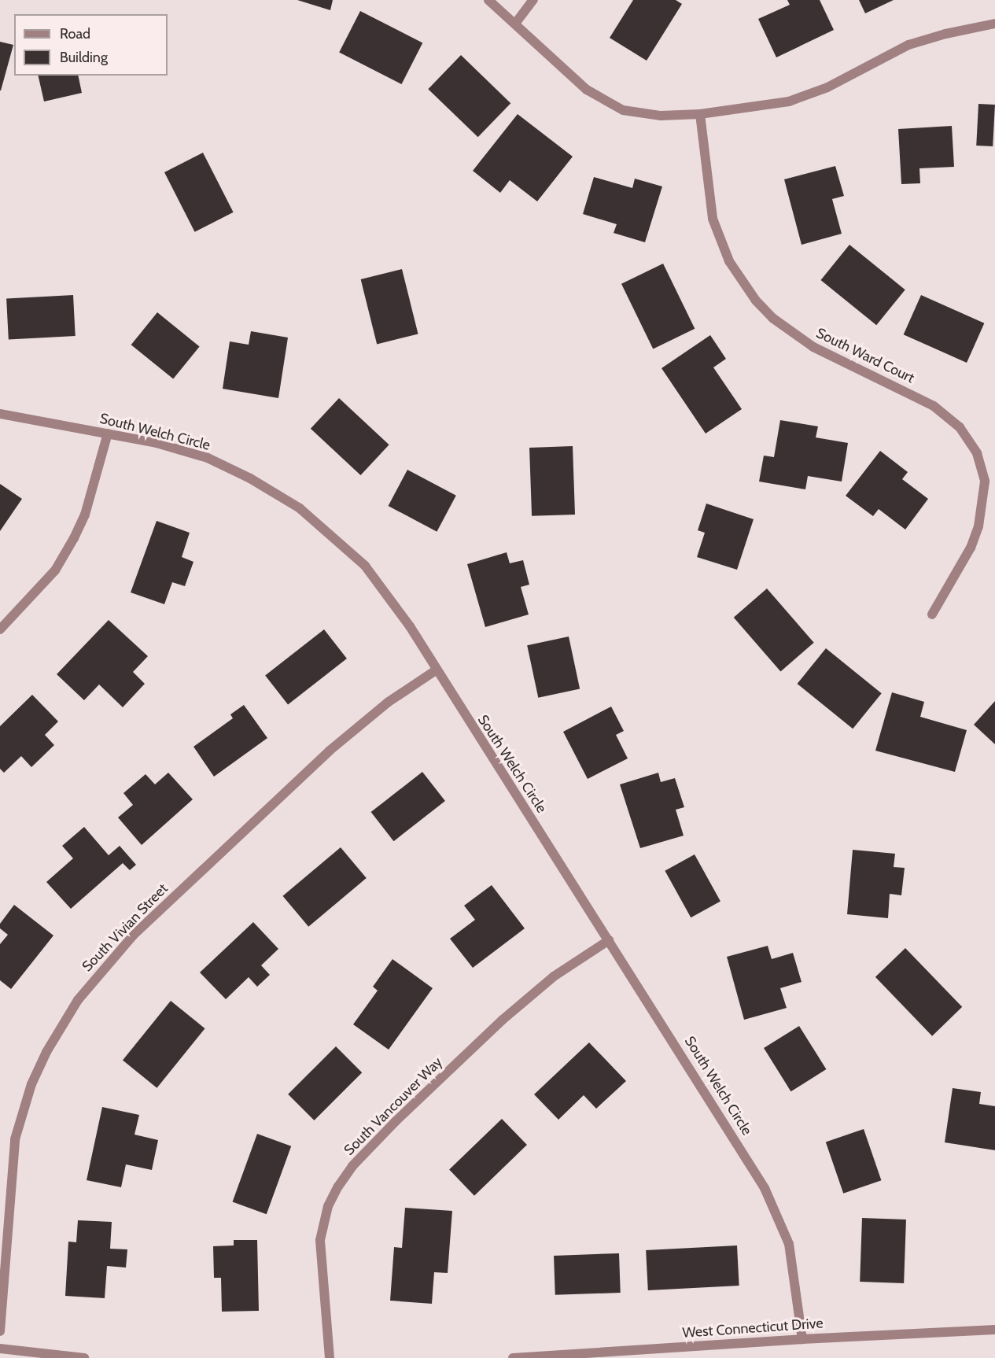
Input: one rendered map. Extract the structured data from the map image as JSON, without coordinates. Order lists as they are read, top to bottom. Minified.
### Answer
{"streets":{"street":["South Ward Court","South Welch Circle","South Vivian Street","South Vancouver Way","West Connecticut Drive"]},"crossings":[["South Welch Circle","South Vivian Street"],["South Welch Circle","South Vancouver Way"],["South Welch Circle","West Connecticut Drive"]],"legend":["Road","Building"]}
